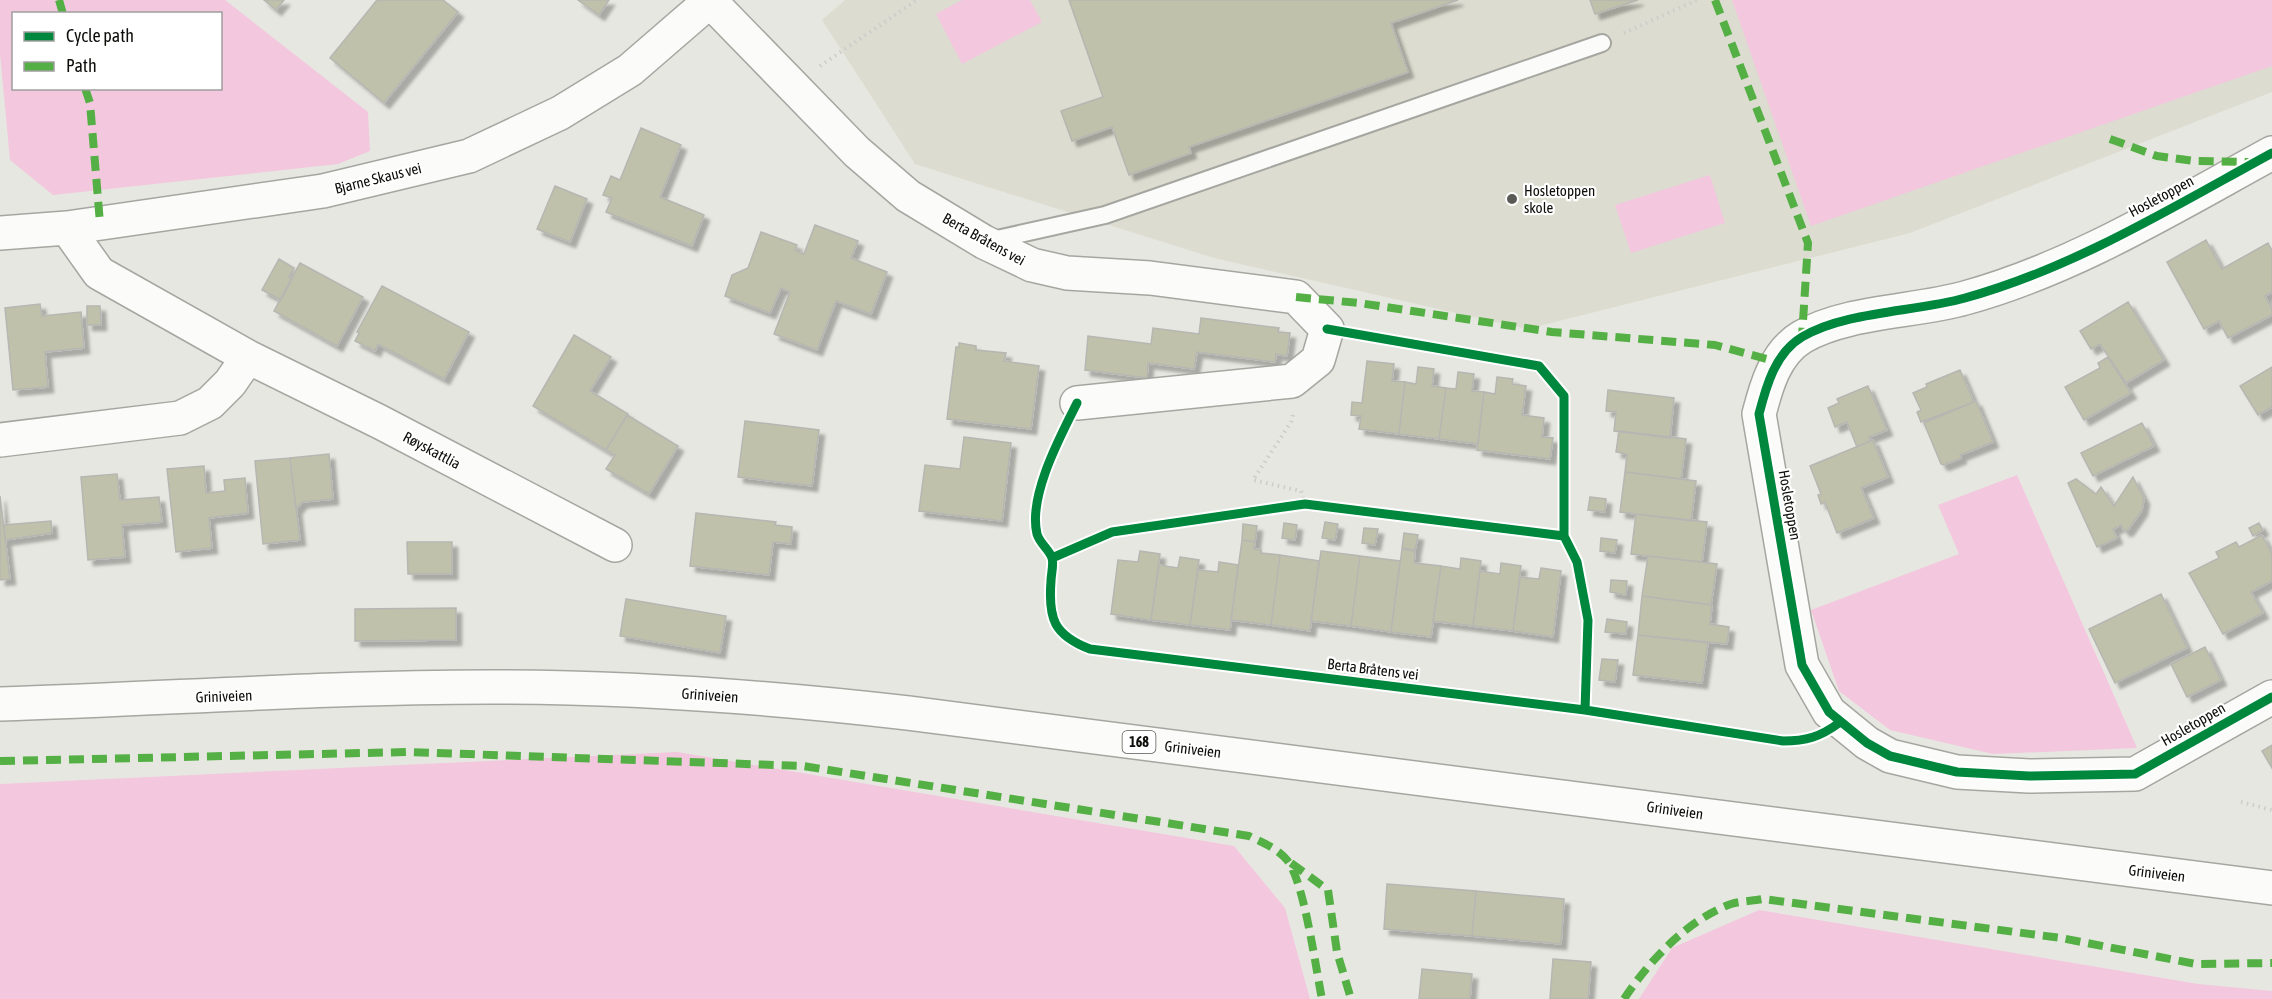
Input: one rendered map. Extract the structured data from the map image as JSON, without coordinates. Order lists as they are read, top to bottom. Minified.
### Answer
{"streets":{"street":["Bjarne Skaus vei","Hosletoppen","Berta Bråtens vei","Røyskattlia","Griniveien","168"]},"crossings":[["Bjarne Skaus vei","Berta Bråtens vei"],["Bjarne Skaus vei","Røyskattlia"]],"places":["Hosletoppen skole"],"legend":["Cycle path","Path"]}
